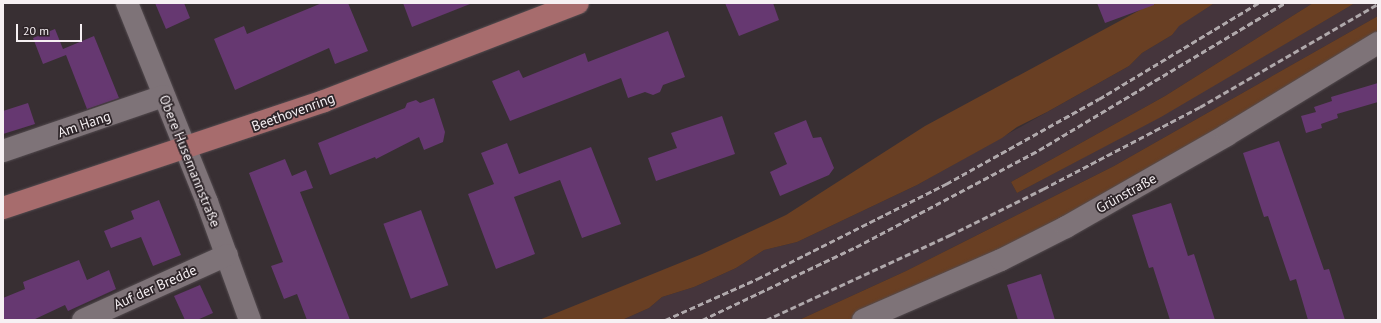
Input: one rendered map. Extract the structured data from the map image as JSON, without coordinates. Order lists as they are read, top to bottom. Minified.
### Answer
{"streets":{"main road":["Beethovenring"],"street":["Am Hang","Obere Husemannstraße","Grünstraße","Auf der Bredde"]},"crossings":[["Beethovenring","Obere Husemannstraße"],["Am Hang","Obere Husemannstraße"],["Obere Husemannstraße","Auf der Bredde"]],"scale_bar":"20 m"}
